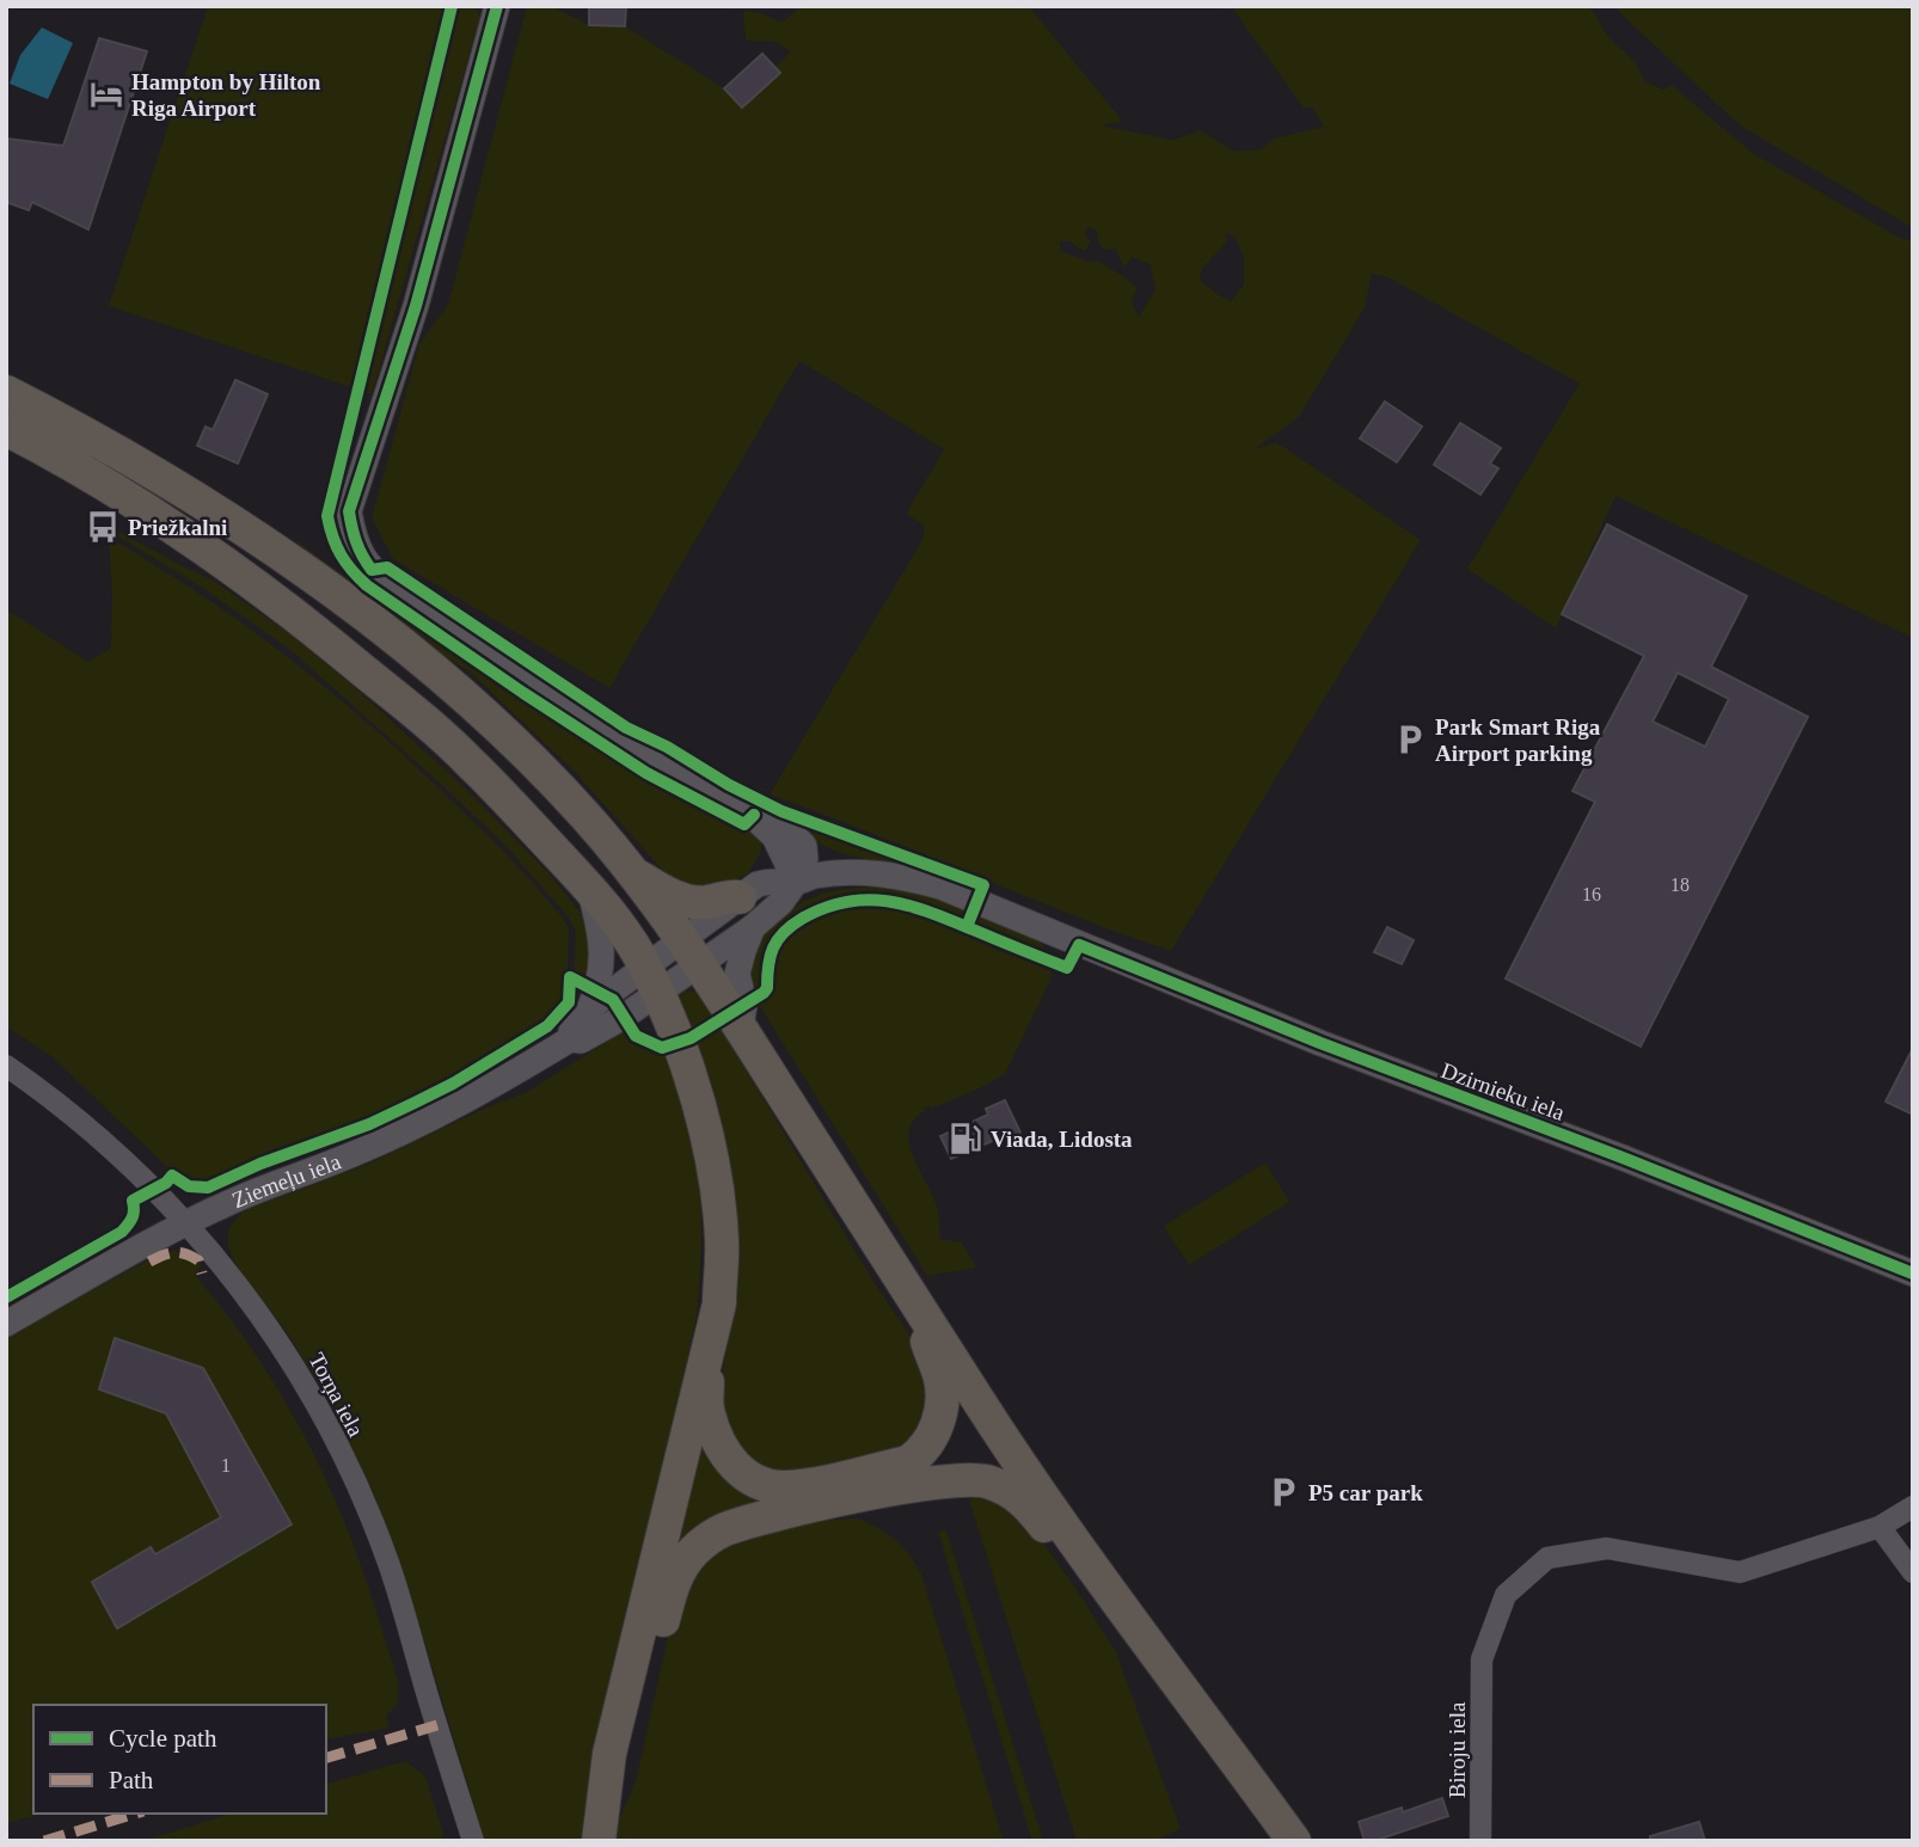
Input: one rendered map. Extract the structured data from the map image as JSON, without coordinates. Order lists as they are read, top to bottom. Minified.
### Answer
{"streets":{"street":["Dzirnieku iela","Ziemeļu iela","Torņa iela","Biroju iela"]},"crossings":[["Dzirnieku iela","Ziemeļu iela"],["Ziemeļu iela","Torņa iela"]],"places":{"hotel":["Hampton by Hilton Riga Airport"],"bus stop":["Priežkalni"],"parking":["Park Smart Riga Airport parking","P5 car park"],"fuel station":["Viada, Lidosta"]},"house_numbers":["18","16","1"],"legend":["Cycle path","Path"]}
